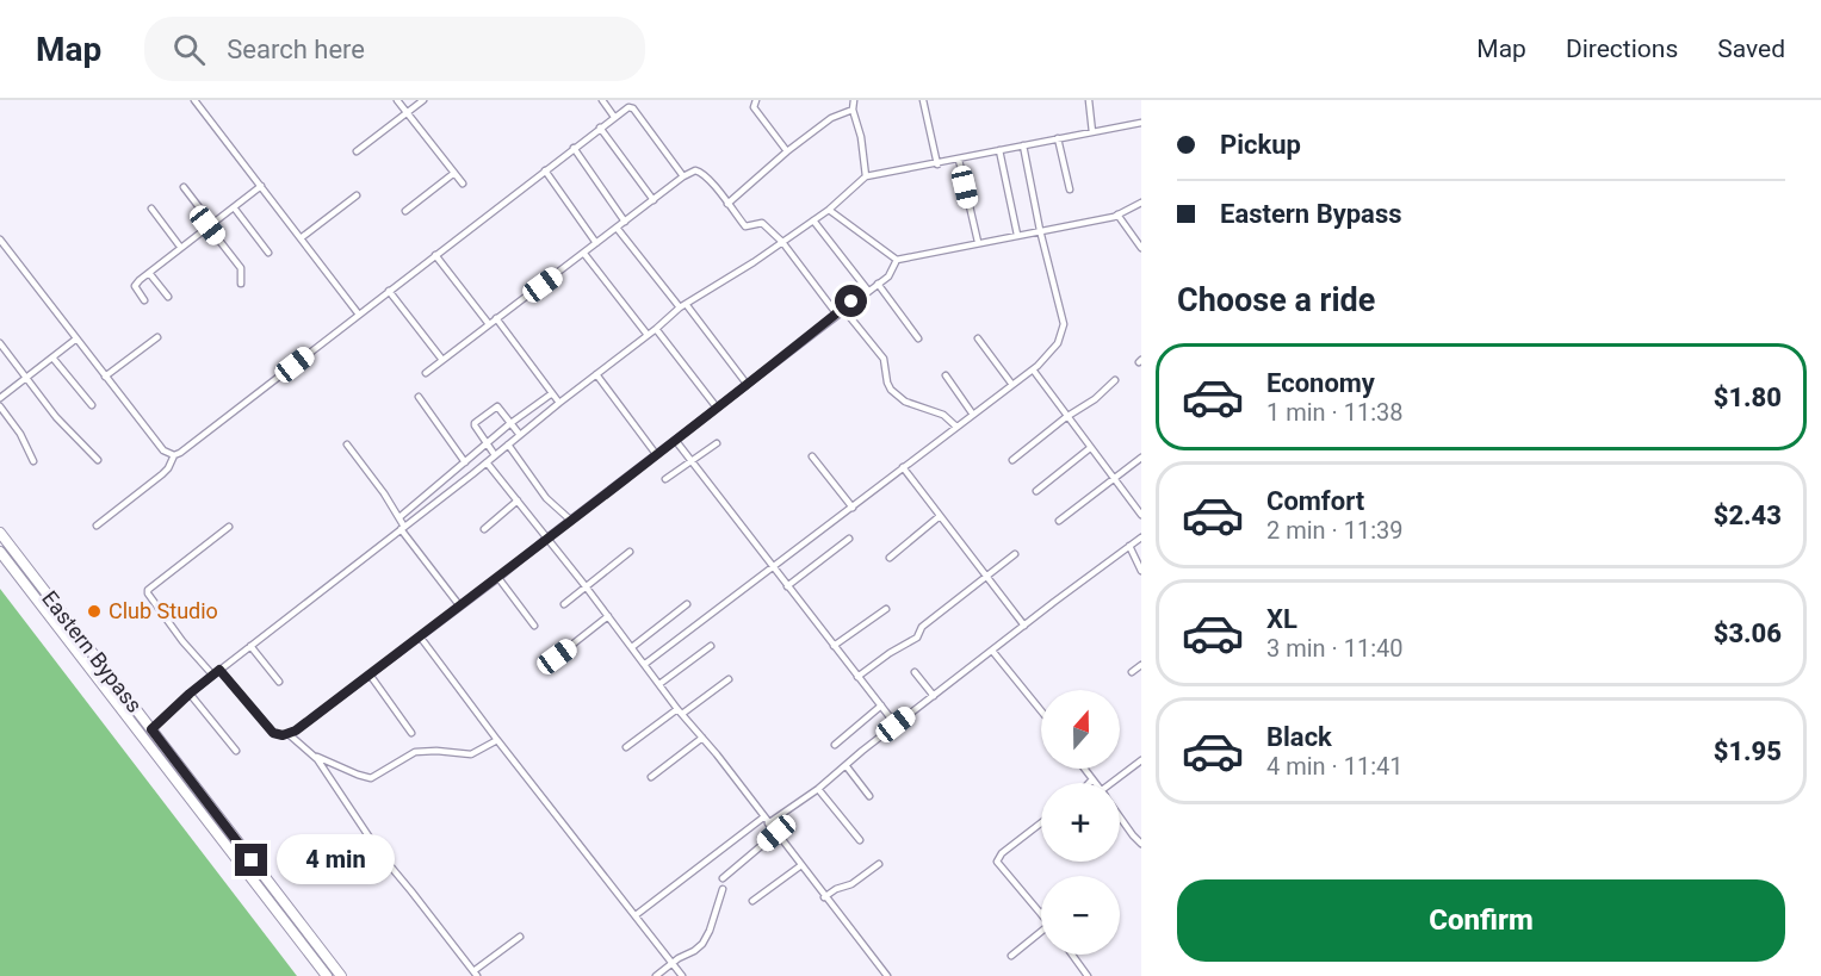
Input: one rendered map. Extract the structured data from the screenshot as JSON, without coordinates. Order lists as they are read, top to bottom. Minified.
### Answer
{"streets":{"main road":["Eastern Bypass"]},"places":["Club Studio"],"north":"top","page":{"header":"Map","search":"Search here","nav":["Map","Directions","Saved"],"banner":["Pickup","Eastern Bypass"],"heading":"Choose a ride","list":[{"name":"Economy","note":"1 min · 11:38","value":"$1.80"},{"name":"Comfort","note":"2 min · 11:39","value":"$2.43"},{"name":"XL","note":"3 min · 11:40","value":"$3.06"},{"name":"Black","note":"4 min · 11:41","value":"$1.95"}],"map_buttons":["+","−"],"bubble":"4 min","buttons":"Confirm"}}
